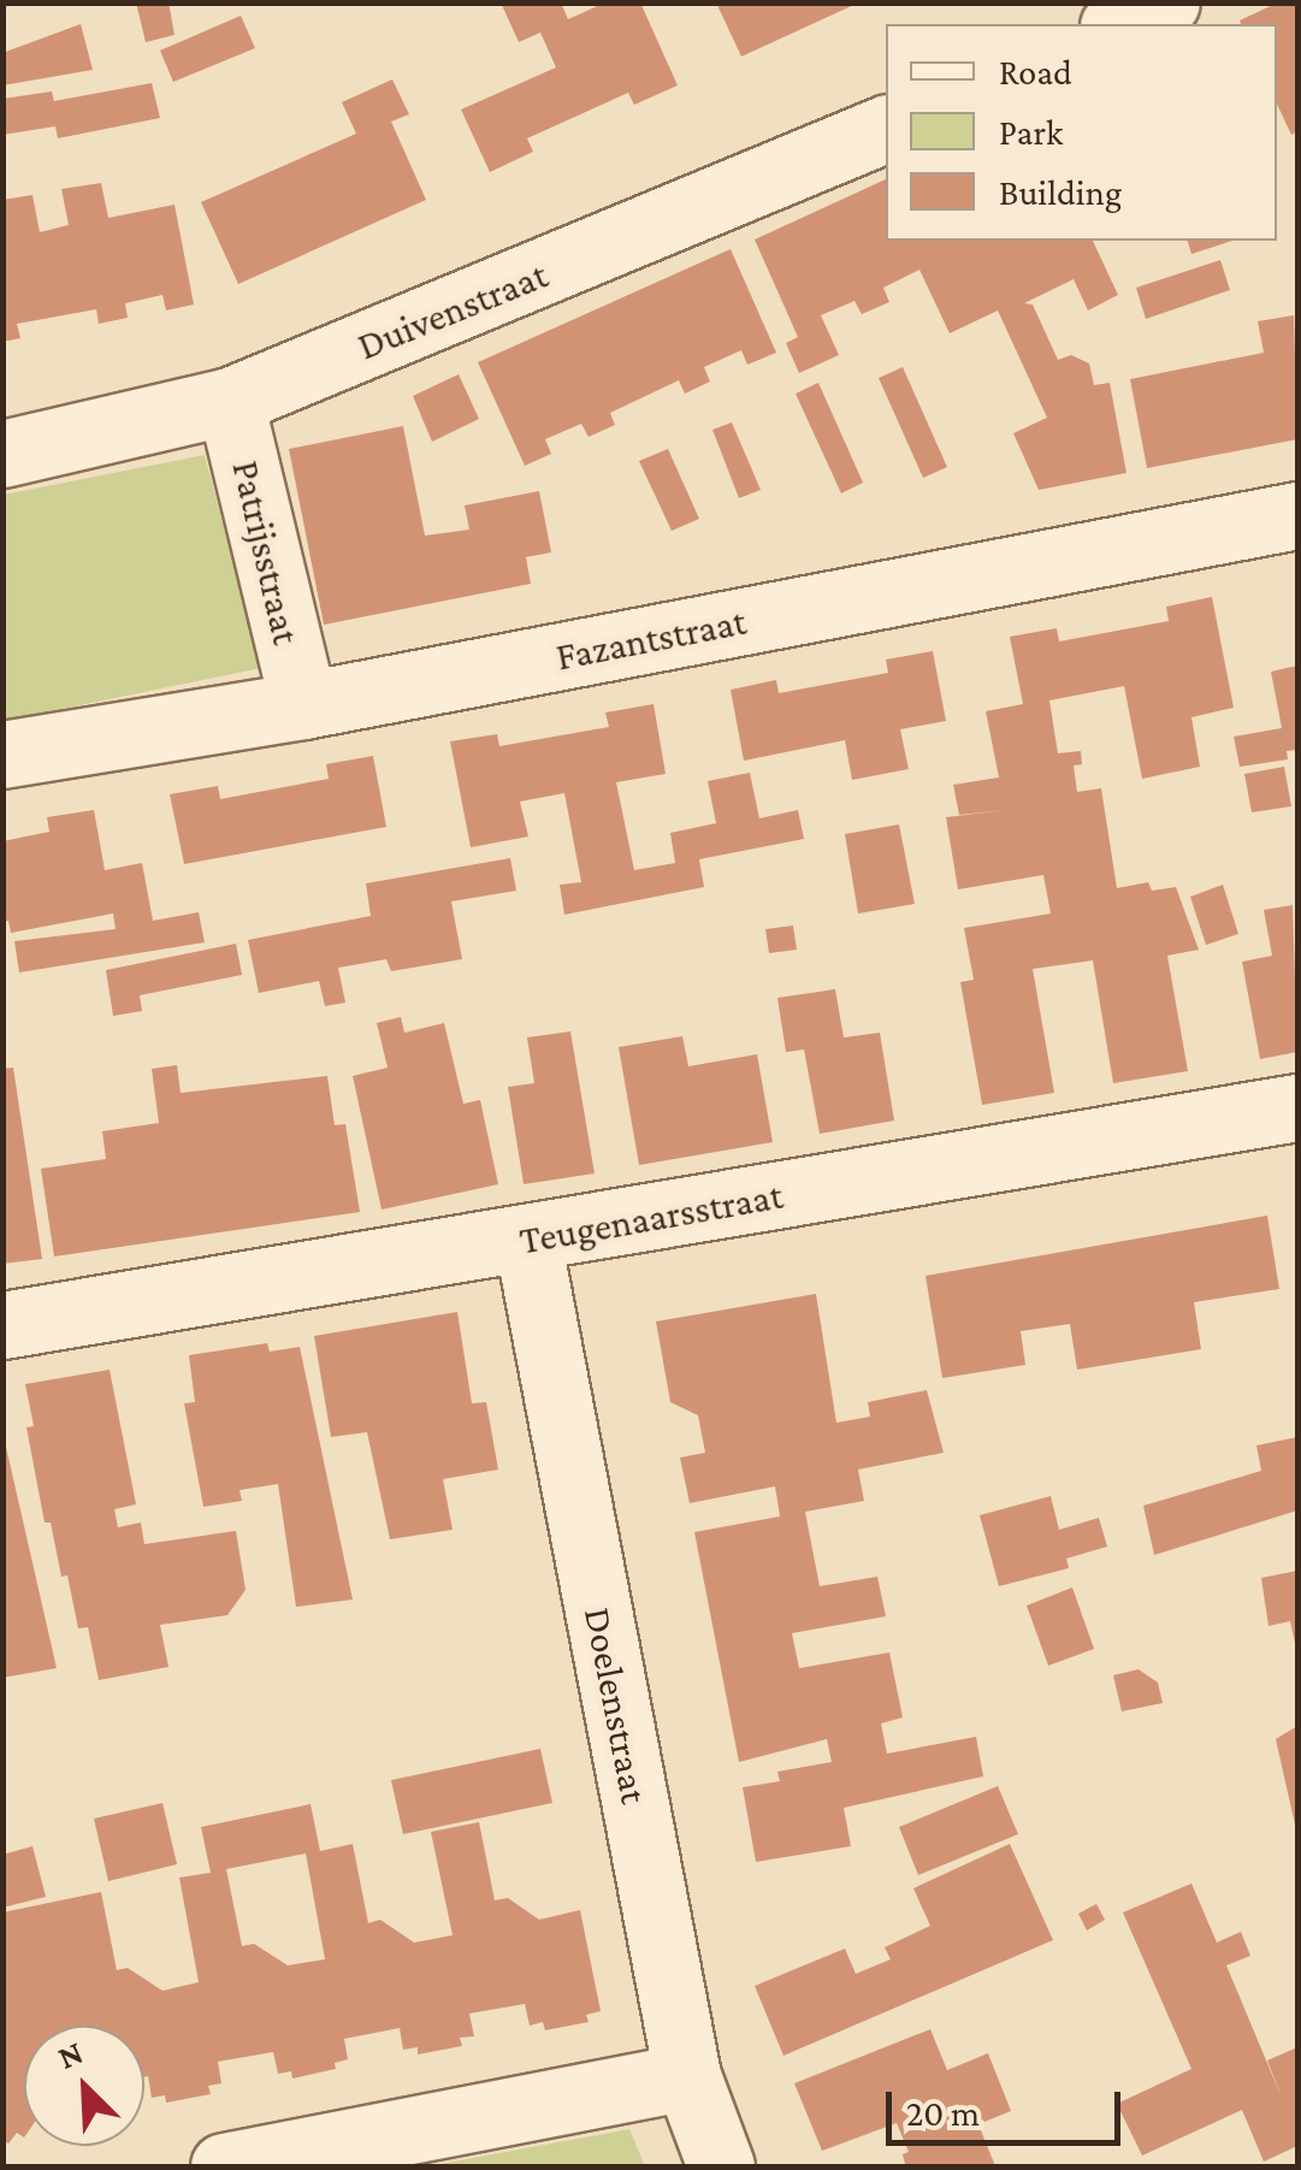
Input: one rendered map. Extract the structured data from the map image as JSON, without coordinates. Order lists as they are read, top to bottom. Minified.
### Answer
{"streets":{"street":["Duivenstraat","Patrijsstraat","Fazantstraat","Teugenaarsstraat","Doelenstraat"]},"crossings":[["Duivenstraat","Patrijsstraat"],["Patrijsstraat","Fazantstraat"],["Teugenaarsstraat","Doelenstraat"]],"legend":["Road","Park","Building"],"scale_bar":"20 m","north":"top left"}
